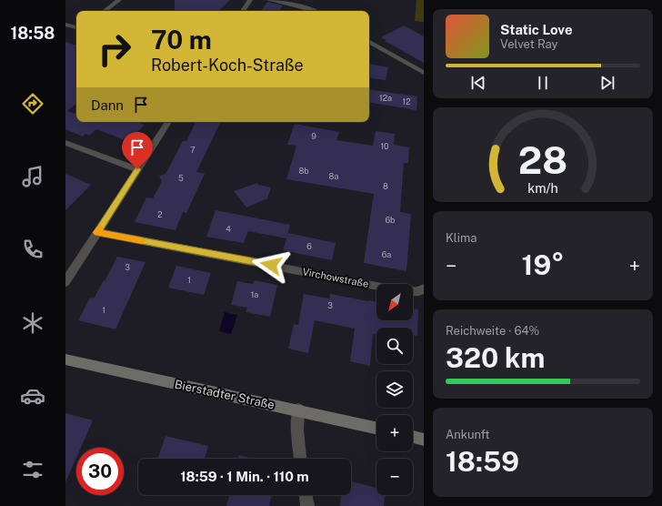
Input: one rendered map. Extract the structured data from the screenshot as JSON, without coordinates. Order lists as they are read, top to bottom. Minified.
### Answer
{"streets":{"main road":["Bierstadter Straße"],"street":["Virchowstraße"]},"house_numbers":["12a","12","9","10","7","8b","8a","5","8","2","6b","4","6","6a","3","1","1a","3","1"],"north":"bottom left","page":{"tabs":"18:58","turn":["70 m","Robert-Koch-Straße"],"song":["Static Love","Velvet Ray"],"then":"Dann","tile":["Klima",["Reichweite · 64%","320 km"],["Ankunft","18:59"]],"heat":["−","19°","+"],"map_buttons":["+","−"],"limit":"30","trip":"18:59 · 1 Min. · 110 m","gauge":["28","km/h"]}}
